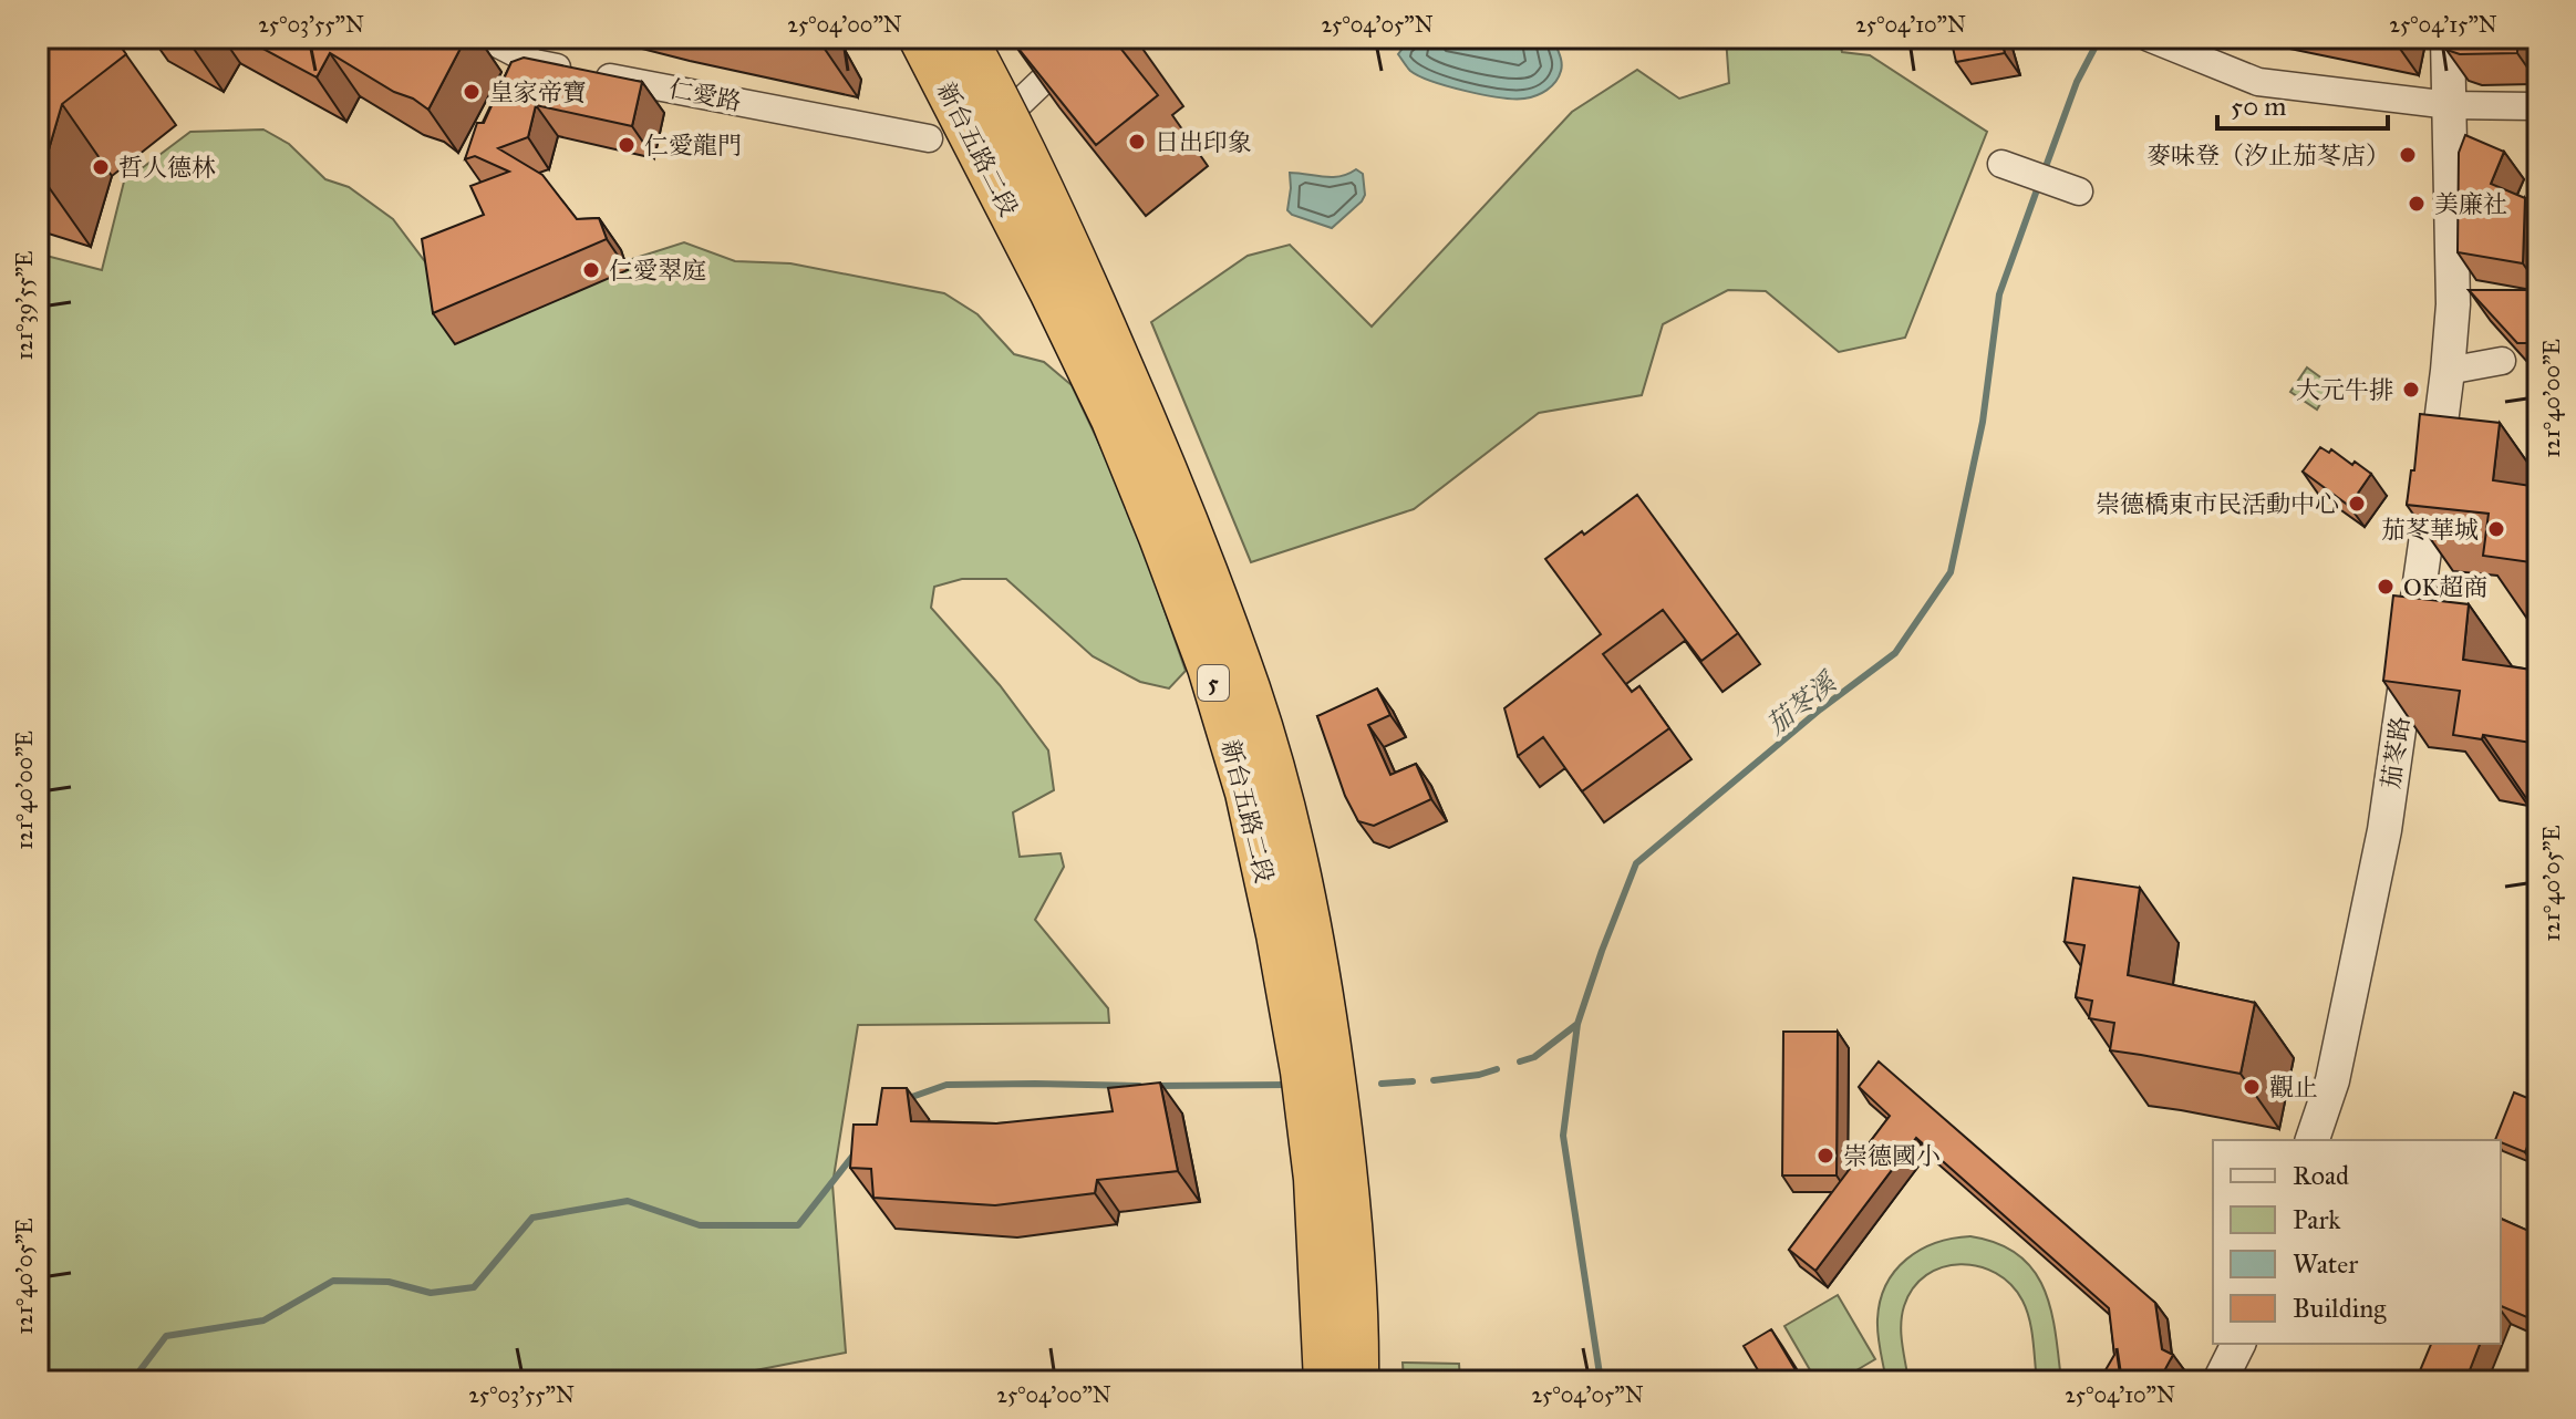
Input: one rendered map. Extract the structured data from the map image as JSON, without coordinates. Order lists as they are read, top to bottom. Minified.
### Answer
{"streets":{"main road":["新台五路二段","5"],"street":["仁愛路","茄苳路"]},"water":["茄苳溪"],"places":["皇家帝寶","日出印象","仁愛龍門","麥味登（汐止茄苳店）","哲人德林","美廉社","仁愛翠庭","大元牛排","崇德橋東市民活動中心","茄苳華城","OK超商","觀止","崇德國小"],"legend":["Road","Park","Water","Building"],"scale_bar":"50 m","coordinates":["25°03'55\"N","25°04'00\"N","25°04'05\"N","25°04'10\"N","25°04'15\"N","121°39'55\"E","121°40'00\"E","121°40'05\"E"]}
